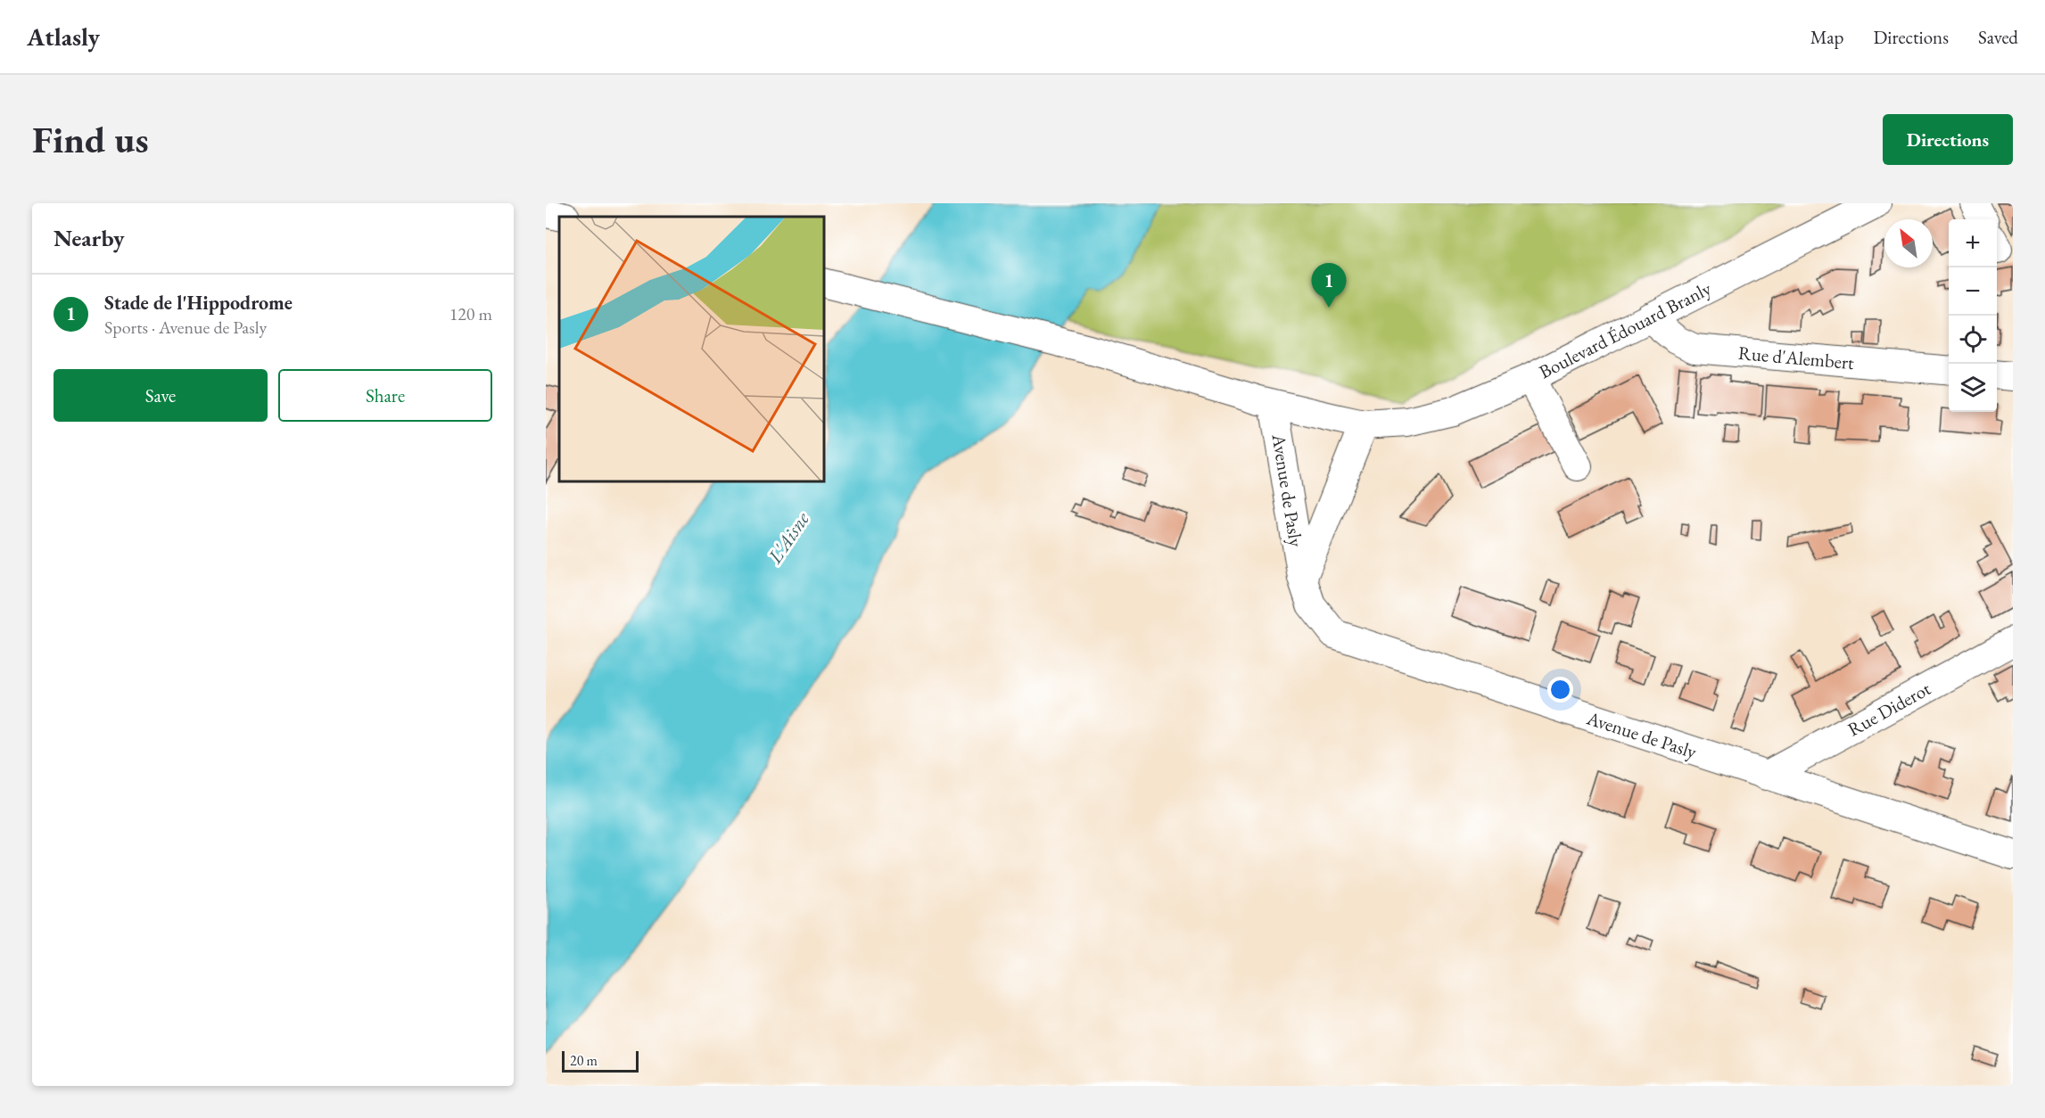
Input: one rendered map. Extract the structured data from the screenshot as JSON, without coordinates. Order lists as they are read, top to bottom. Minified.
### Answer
{"streets":{"street":["Boulevard Édouard Branly","Rue d'Alembert","Avenue de Pasly","Rue Diderot"]},"crossings":[["Boulevard Édouard Branly","Rue d'Alembert"],["Boulevard Édouard Branly","Avenue de Pasly"],["Avenue de Pasly","Rue Diderot"]],"water":["L'Aisne"],"scale_bar":"20 m","north":"top left","page":{"header":"Atlasly","nav":["Map","Directions","Saved"],"buttons":["Directions",["Save","Share"]],"title":"Find us","heading":"Nearby","map_buttons":["+","−"],"pins":"1","list":[{"mark":"1","name":"Stade de l'Hippodrome","note":"Sports · Avenue de Pasly","value":"120 m"}],"scale":"20 m"}}
